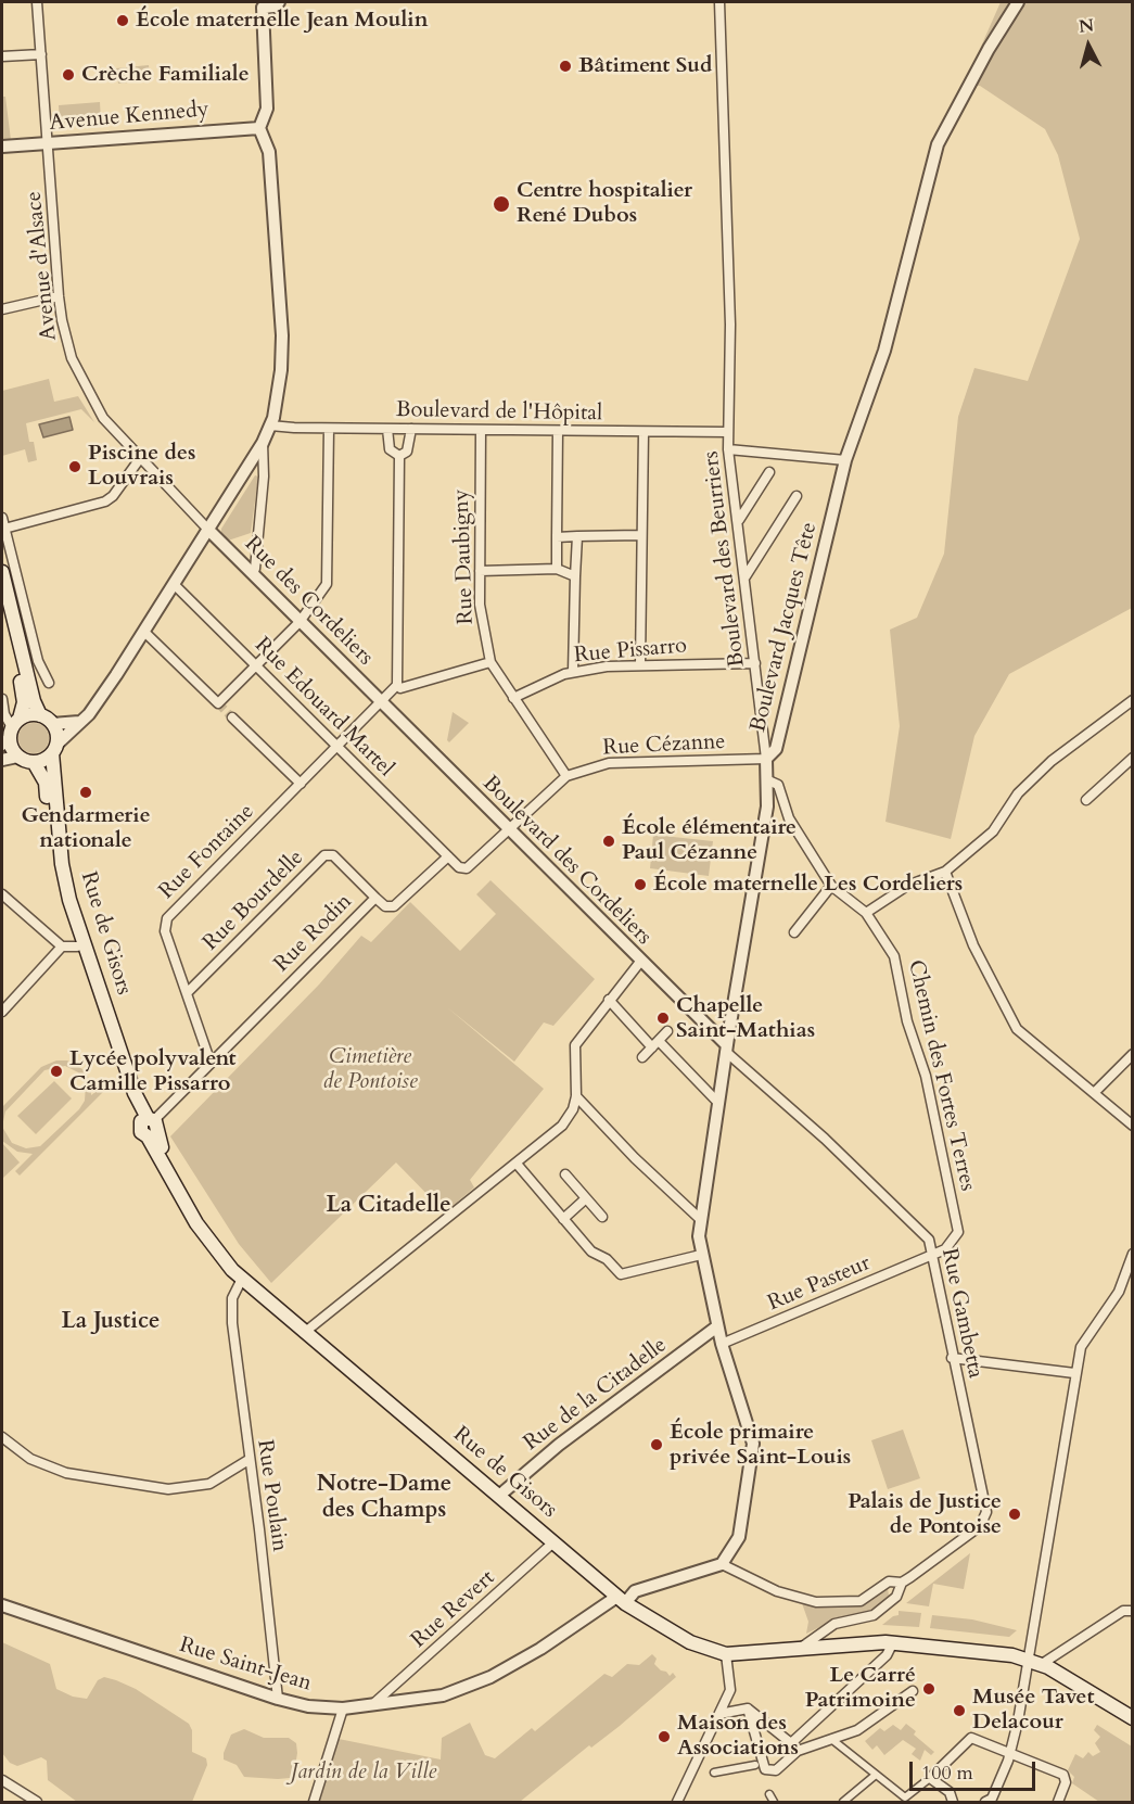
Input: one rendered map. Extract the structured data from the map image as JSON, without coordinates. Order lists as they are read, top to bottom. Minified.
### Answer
{"streets":{"main road":["Rue de Gisors"],"street":["Avenue Kennedy","Avenue d'Alsace","Boulevard de l'Hôpital","Rue Daubigny","Boulevard des Beurriers","Rue des Cordeliers","Boulevard Jacques Tête","Rue Pissarro","Rue Edouard Martel","Rue Cézanne","Rue Fontaine","Boulevard des Cordeliers","Rue Bourdelle","Rue Rodin","Chemin des Fortes Terres","Rue Pasteur","Rue Gambetta","Rue de la Citadelle","Rue Poulain","Rue Revert","Rue Saint-Jean"]},"crossings":[["Avenue Kennedy","Avenue d'Alsace"],["Avenue d'Alsace","Rue des Cordeliers"],["Boulevard de l'Hôpital","Rue Daubigny"],["Boulevard de l'Hôpital","Boulevard des Beurriers"],["Rue Daubigny","Rue Pissarro"],["Rue Daubigny","Rue Cézanne"],["Boulevard des Beurriers","Boulevard Jacques Tête"],["Boulevard des Beurriers","Rue Pissarro"],["Boulevard des Beurriers","Rue Cézanne"],["Rue des Cordeliers","Rue Fontaine"],["Rue des Cordeliers","Boulevard des Cordeliers"],["Boulevard Jacques Tête","Rue Cézanne"],["Boulevard Jacques Tête","Boulevard des Cordeliers"],["Boulevard Jacques Tête","Chemin des Fortes Terres"],["Boulevard Jacques Tête","Rue Pasteur"],["Boulevard Jacques Tête","Rue Gambetta"],["Boulevard Jacques Tête","Rue de la Citadelle"],["Boulevard Jacques Tête","Rue Saint-Jean"],["Rue Edouard Martel","Rue Fontaine"],["Rue Edouard Martel","Rue Rodin"],["Rue Cézanne","Boulevard des Cordeliers"],["Rue Fontaine","Boulevard des Cordeliers"],["Rue Fontaine","Rue Bourdelle"],["Rue Fontaine","Rue Rodin"],["Boulevard des Cordeliers","Rue Gambetta"],["Rue Bourdelle","Rue Rodin"],["Rue de Gisors","Rue Rodin"],["Rue de Gisors","Rue de la Citadelle"],["Rue de Gisors","Rue Poulain"],["Rue de Gisors","Rue Revert"],["Rue de Gisors","Rue Saint-Jean"],["Chemin des Fortes Terres","Rue Pasteur"],["Chemin des Fortes Terres","Rue Gambetta"],["Rue Pasteur","Rue Gambetta"],["Rue Poulain","Rue Saint-Jean"],["Rue Revert","Rue Saint-Jean"]],"districts":["La Citadelle","La Justice","Notre-Dame des Champs"],"parks":["Cimetière de Pontoise","Jardin de la Ville"],"places":["École maternelle Jean Moulin","Bâtiment Sud","Crèche Familiale","Centre hospitalier René Dubos","Piscine des Louvrais","Gendarmerie nationale","École élémentaire Paul Cézanne","École maternelle Les Cordeliers","Chapelle Saint-Mathias","Lycée polyvalent Camille Pissarro","École primaire privée Saint-Louis","Palais de Justice de Pontoise","Le Carré Patrimoine","Musée Tavet Delacour","Maison des Associations"],"scale_bar":"100 m","north":"top"}
